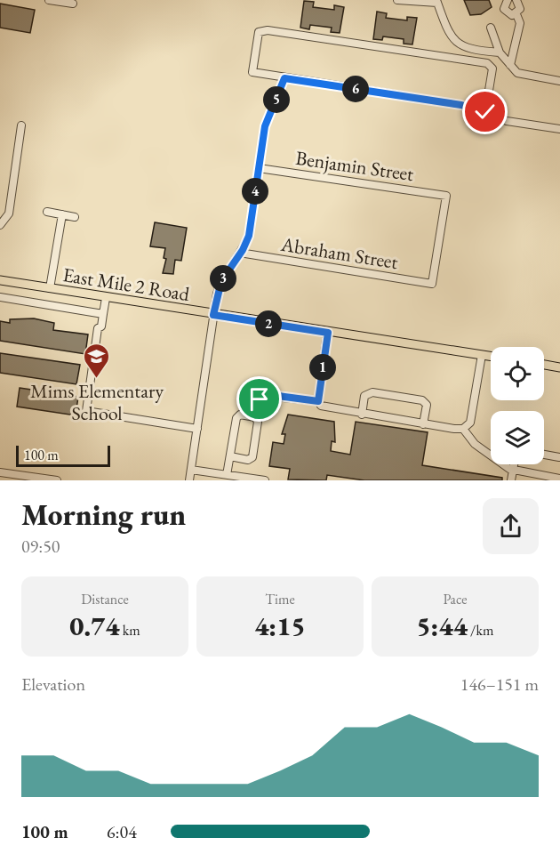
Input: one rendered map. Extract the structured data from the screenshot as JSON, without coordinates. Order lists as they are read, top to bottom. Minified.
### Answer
{"streets":{"main road":["East Mile 2 Road"],"street":["Benjamin Street","Abraham Street"]},"crossings":[["Benjamin Street","Abraham Street"]],"places":{"school or university":["Mims Elementary School"]},"scale_bar":"100 m","page":{"pins":["6","5","4","3","2","1"],"scale":"100 m","heading":["Morning run","09:50"],"stats":[["Distance","0.74 km"],["Time","4:15"],["Pace","5:44 /km"]],"chart":["Elevation","146–151 m"],"list":[{"name":"100 m","note":"6:04"}]}}
